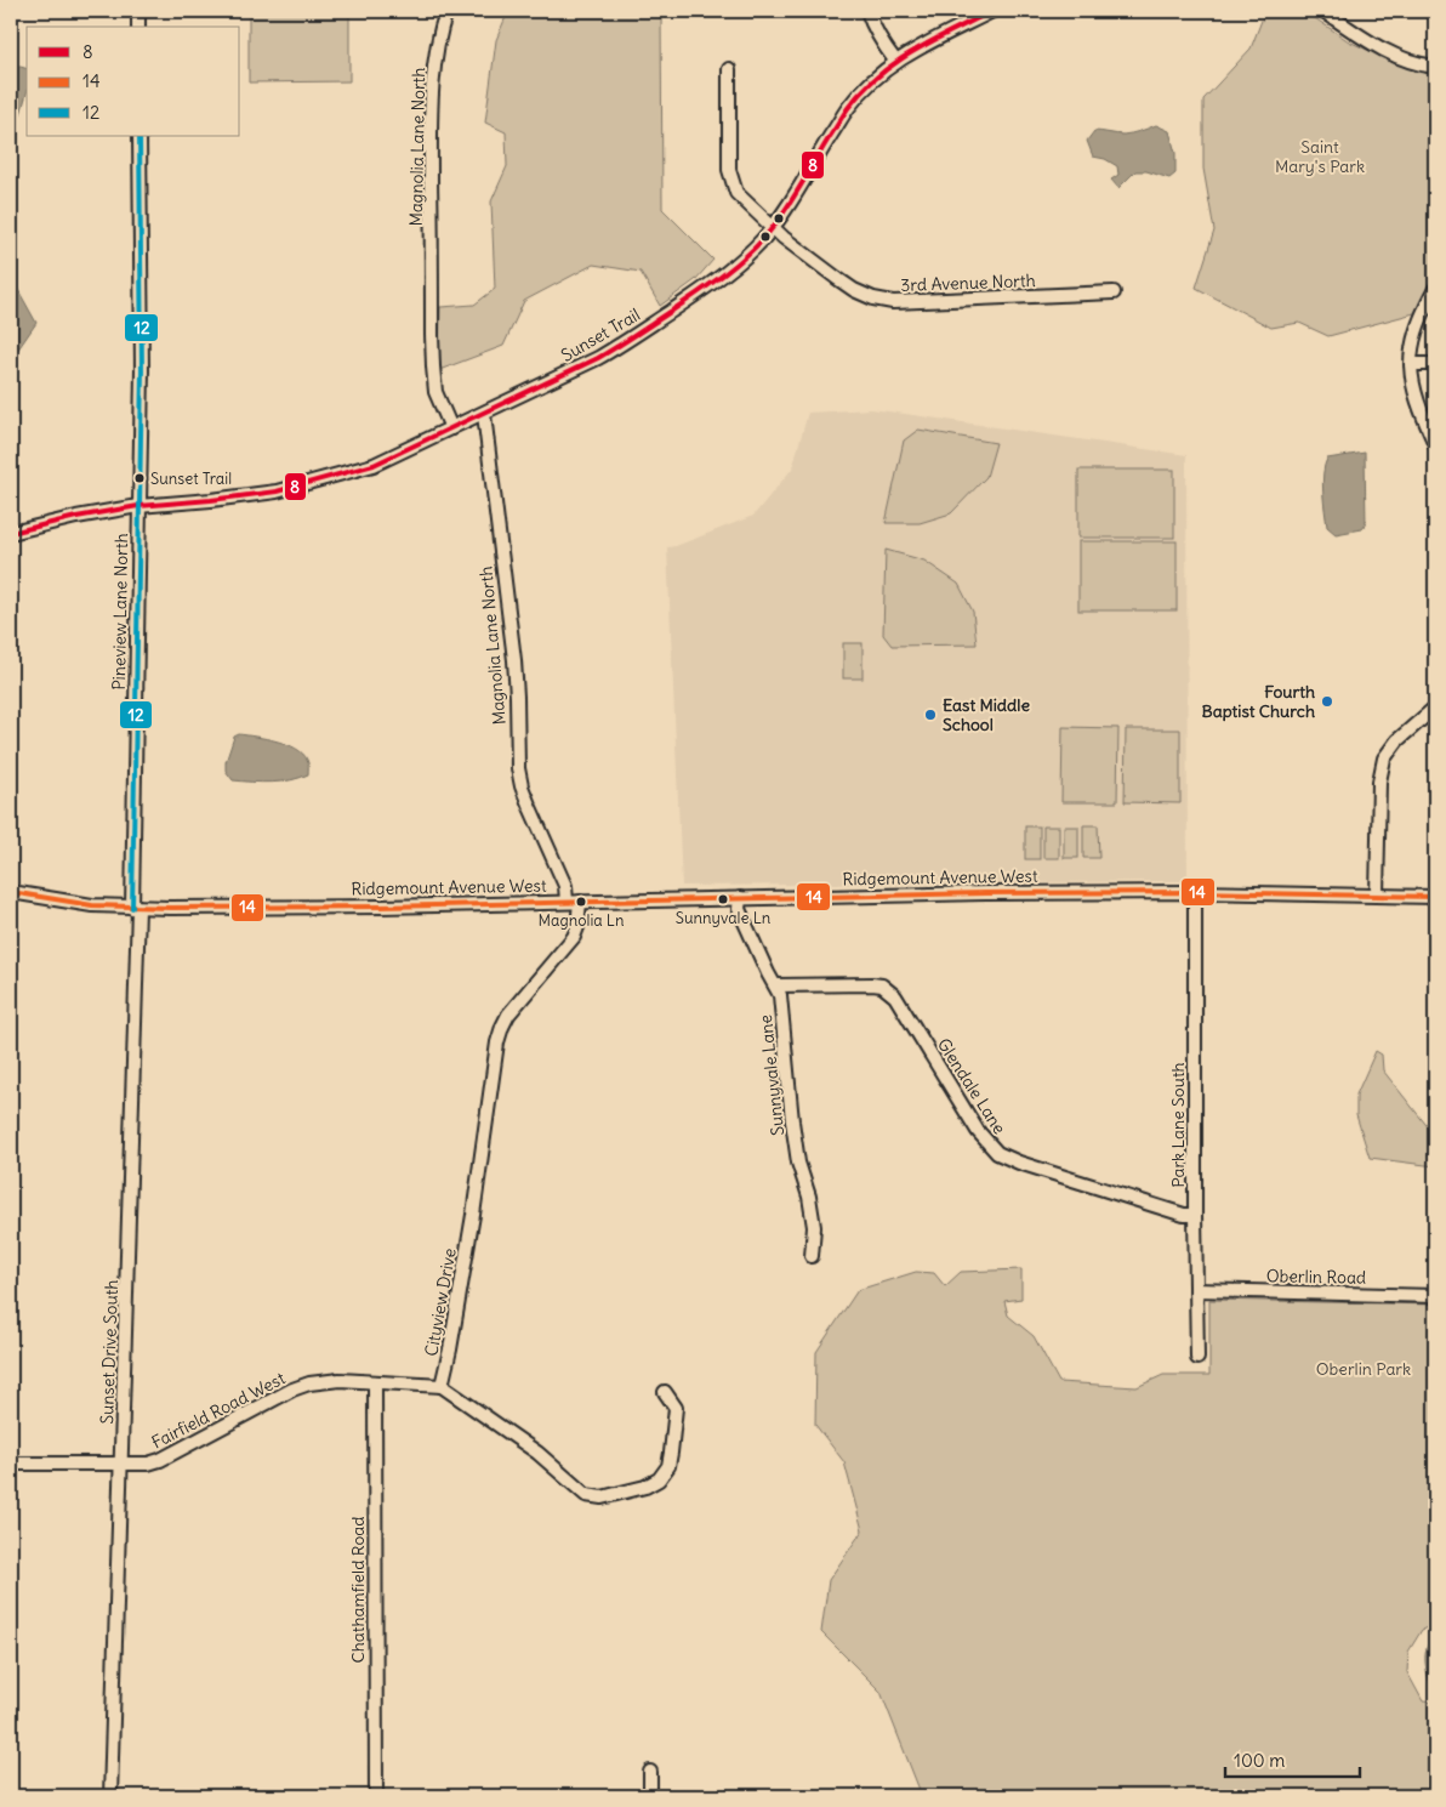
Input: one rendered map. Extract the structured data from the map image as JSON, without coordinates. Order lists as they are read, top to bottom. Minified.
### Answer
{"streets":{"street":["Magnolia Lane North","3rd Avenue North","Sunset Trail","Pineview Lane North","Ridgemount Avenue West","Sunnyvale Lane","Glendale Lane","Park Lane South","Oberlin Road","Cityview Drive","Sunset Drive South","Fairfield Road West","Chathamfield Road"]},"crossings":[["Magnolia Lane North","Sunset Trail"],["Magnolia Lane North","Ridgemount Avenue West"],["Magnolia Lane North","Cityview Drive"],["3rd Avenue North","Sunset Trail"],["Sunset Trail","Pineview Lane North"],["Pineview Lane North","Ridgemount Avenue West"],["Pineview Lane North","Sunset Drive South"],["Ridgemount Avenue West","Sunnyvale Lane"],["Ridgemount Avenue West","Park Lane South"],["Ridgemount Avenue West","Cityview Drive"],["Ridgemount Avenue West","Sunset Drive South"],["Sunnyvale Lane","Glendale Lane"],["Glendale Lane","Park Lane South"],["Park Lane South","Oberlin Road"],["Cityview Drive","Fairfield Road West"],["Sunset Drive South","Fairfield Road West"],["Fairfield Road West","Chathamfield Road"]],"parks":["Saint Mary's Park","Oberlin Park"],"places":["Sunset Trail","Fourth Baptist Church","East Middle School","Sunnyvale Ln","Magnolia Ln"],"lines":["transit line 8","transit line 12","transit line 14"],"legend":["8","14","12"],"scale_bar":"100 m"}
